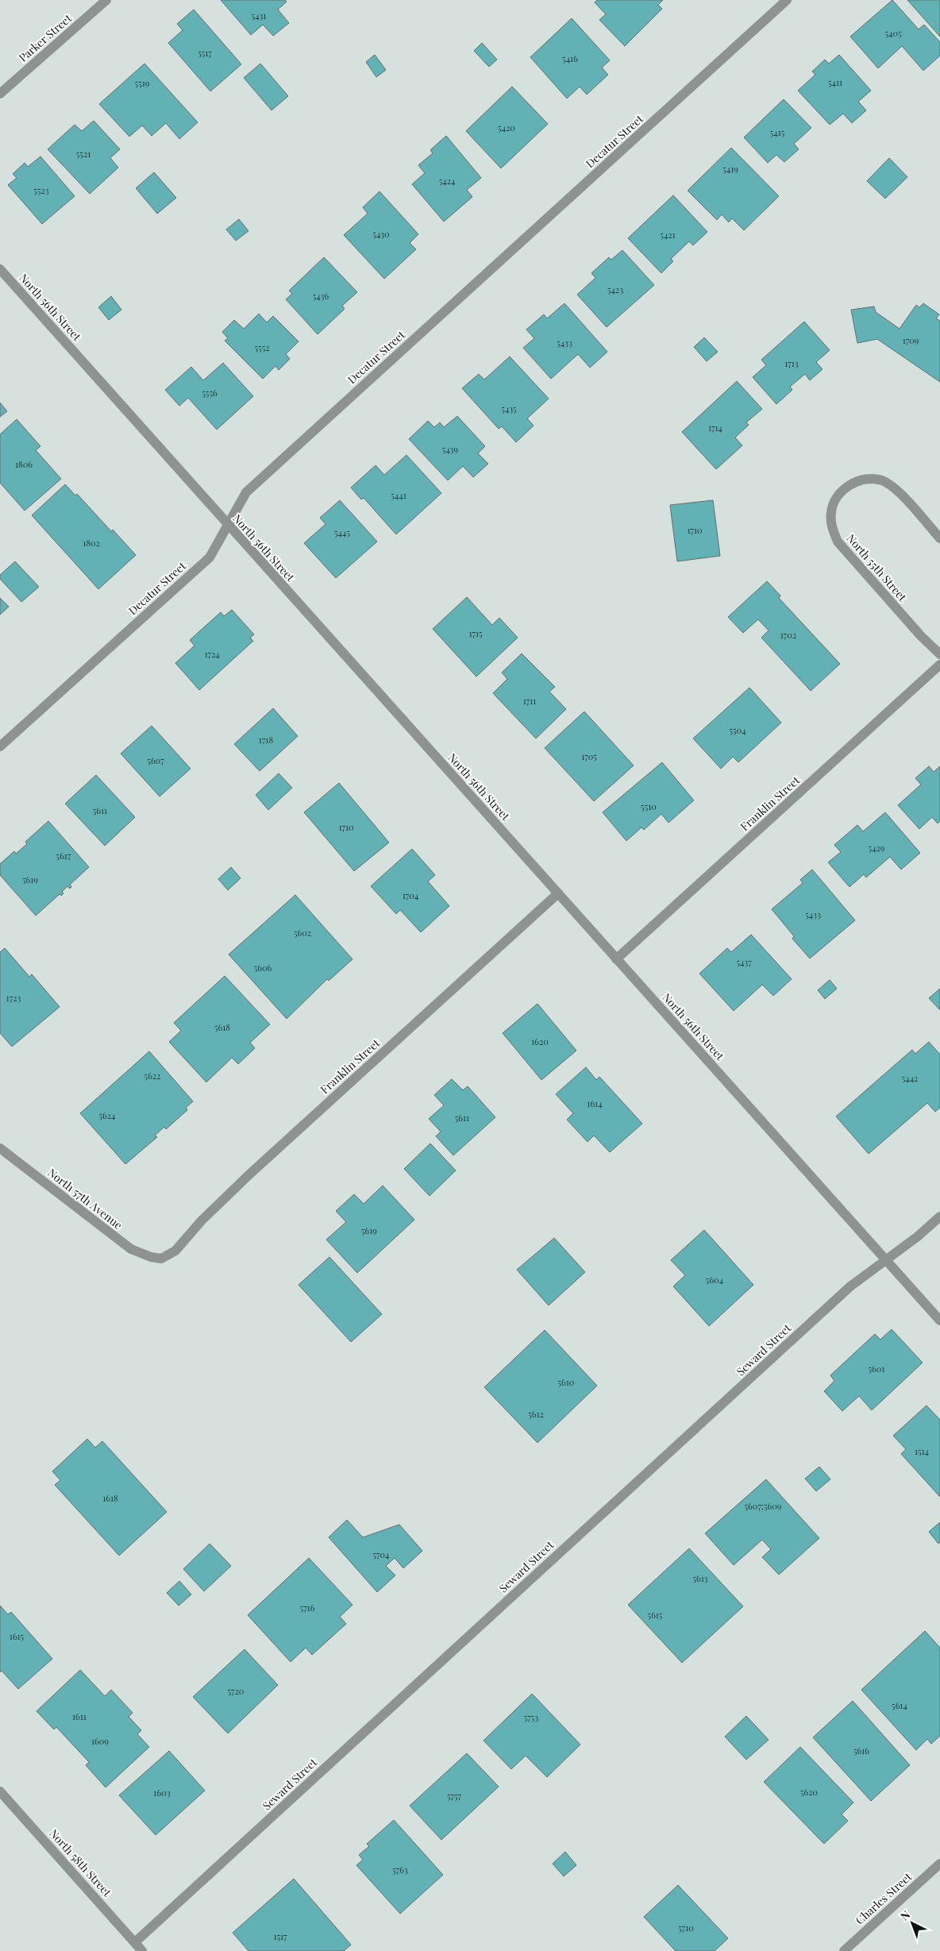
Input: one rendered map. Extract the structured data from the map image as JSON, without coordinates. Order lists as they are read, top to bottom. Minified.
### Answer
{"streets":{"street":["Parker Street","Decatur Street","North 56th Street","North 55th Street","Franklin Street","North 57th Avenue","Seward Street","North 58th Street","Charles Street"]},"crossings":[["Decatur Street","North 56th Street"],["North 56th Street","Franklin Street"],["North 56th Street","Seward Street"],["Franklin Street","North 57th Avenue"],["Seward Street","North 58th Street"]],"house_numbers":["5431","5405","5517","5416","5411","5519","5420","5415","5521","5419","5424","5523","5430","5421","5423","5436","1709","5433","5552","1713","5556","5435","1714","5439","1806","5441","1710","5445","1802","1715","1702","1724","1711","5504","1718","1705","5607","5510","5611","1710","5429","5617","5619","1704","5433","5602","5437","5606","1723","5618","1620","5622","5442","1614","5624","5611","5619","5604","5601","5610","5612","1514","1618","5607;5609","5704","5613","5716","5615","1615","5720","5614","1611","5753","1609","5616","5620","1603","5757","5763","5710","1517"],"north":"top left"}
